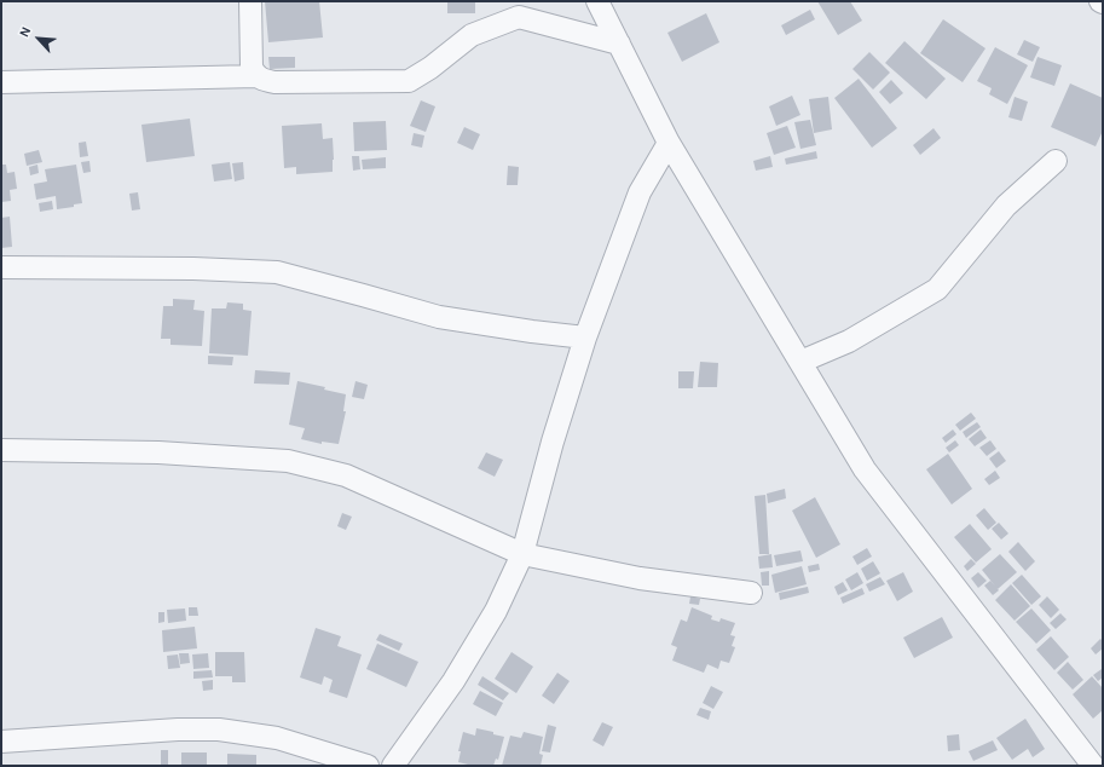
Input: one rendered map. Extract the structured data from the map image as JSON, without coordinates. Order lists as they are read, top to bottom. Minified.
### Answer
{"north":"top left"}
